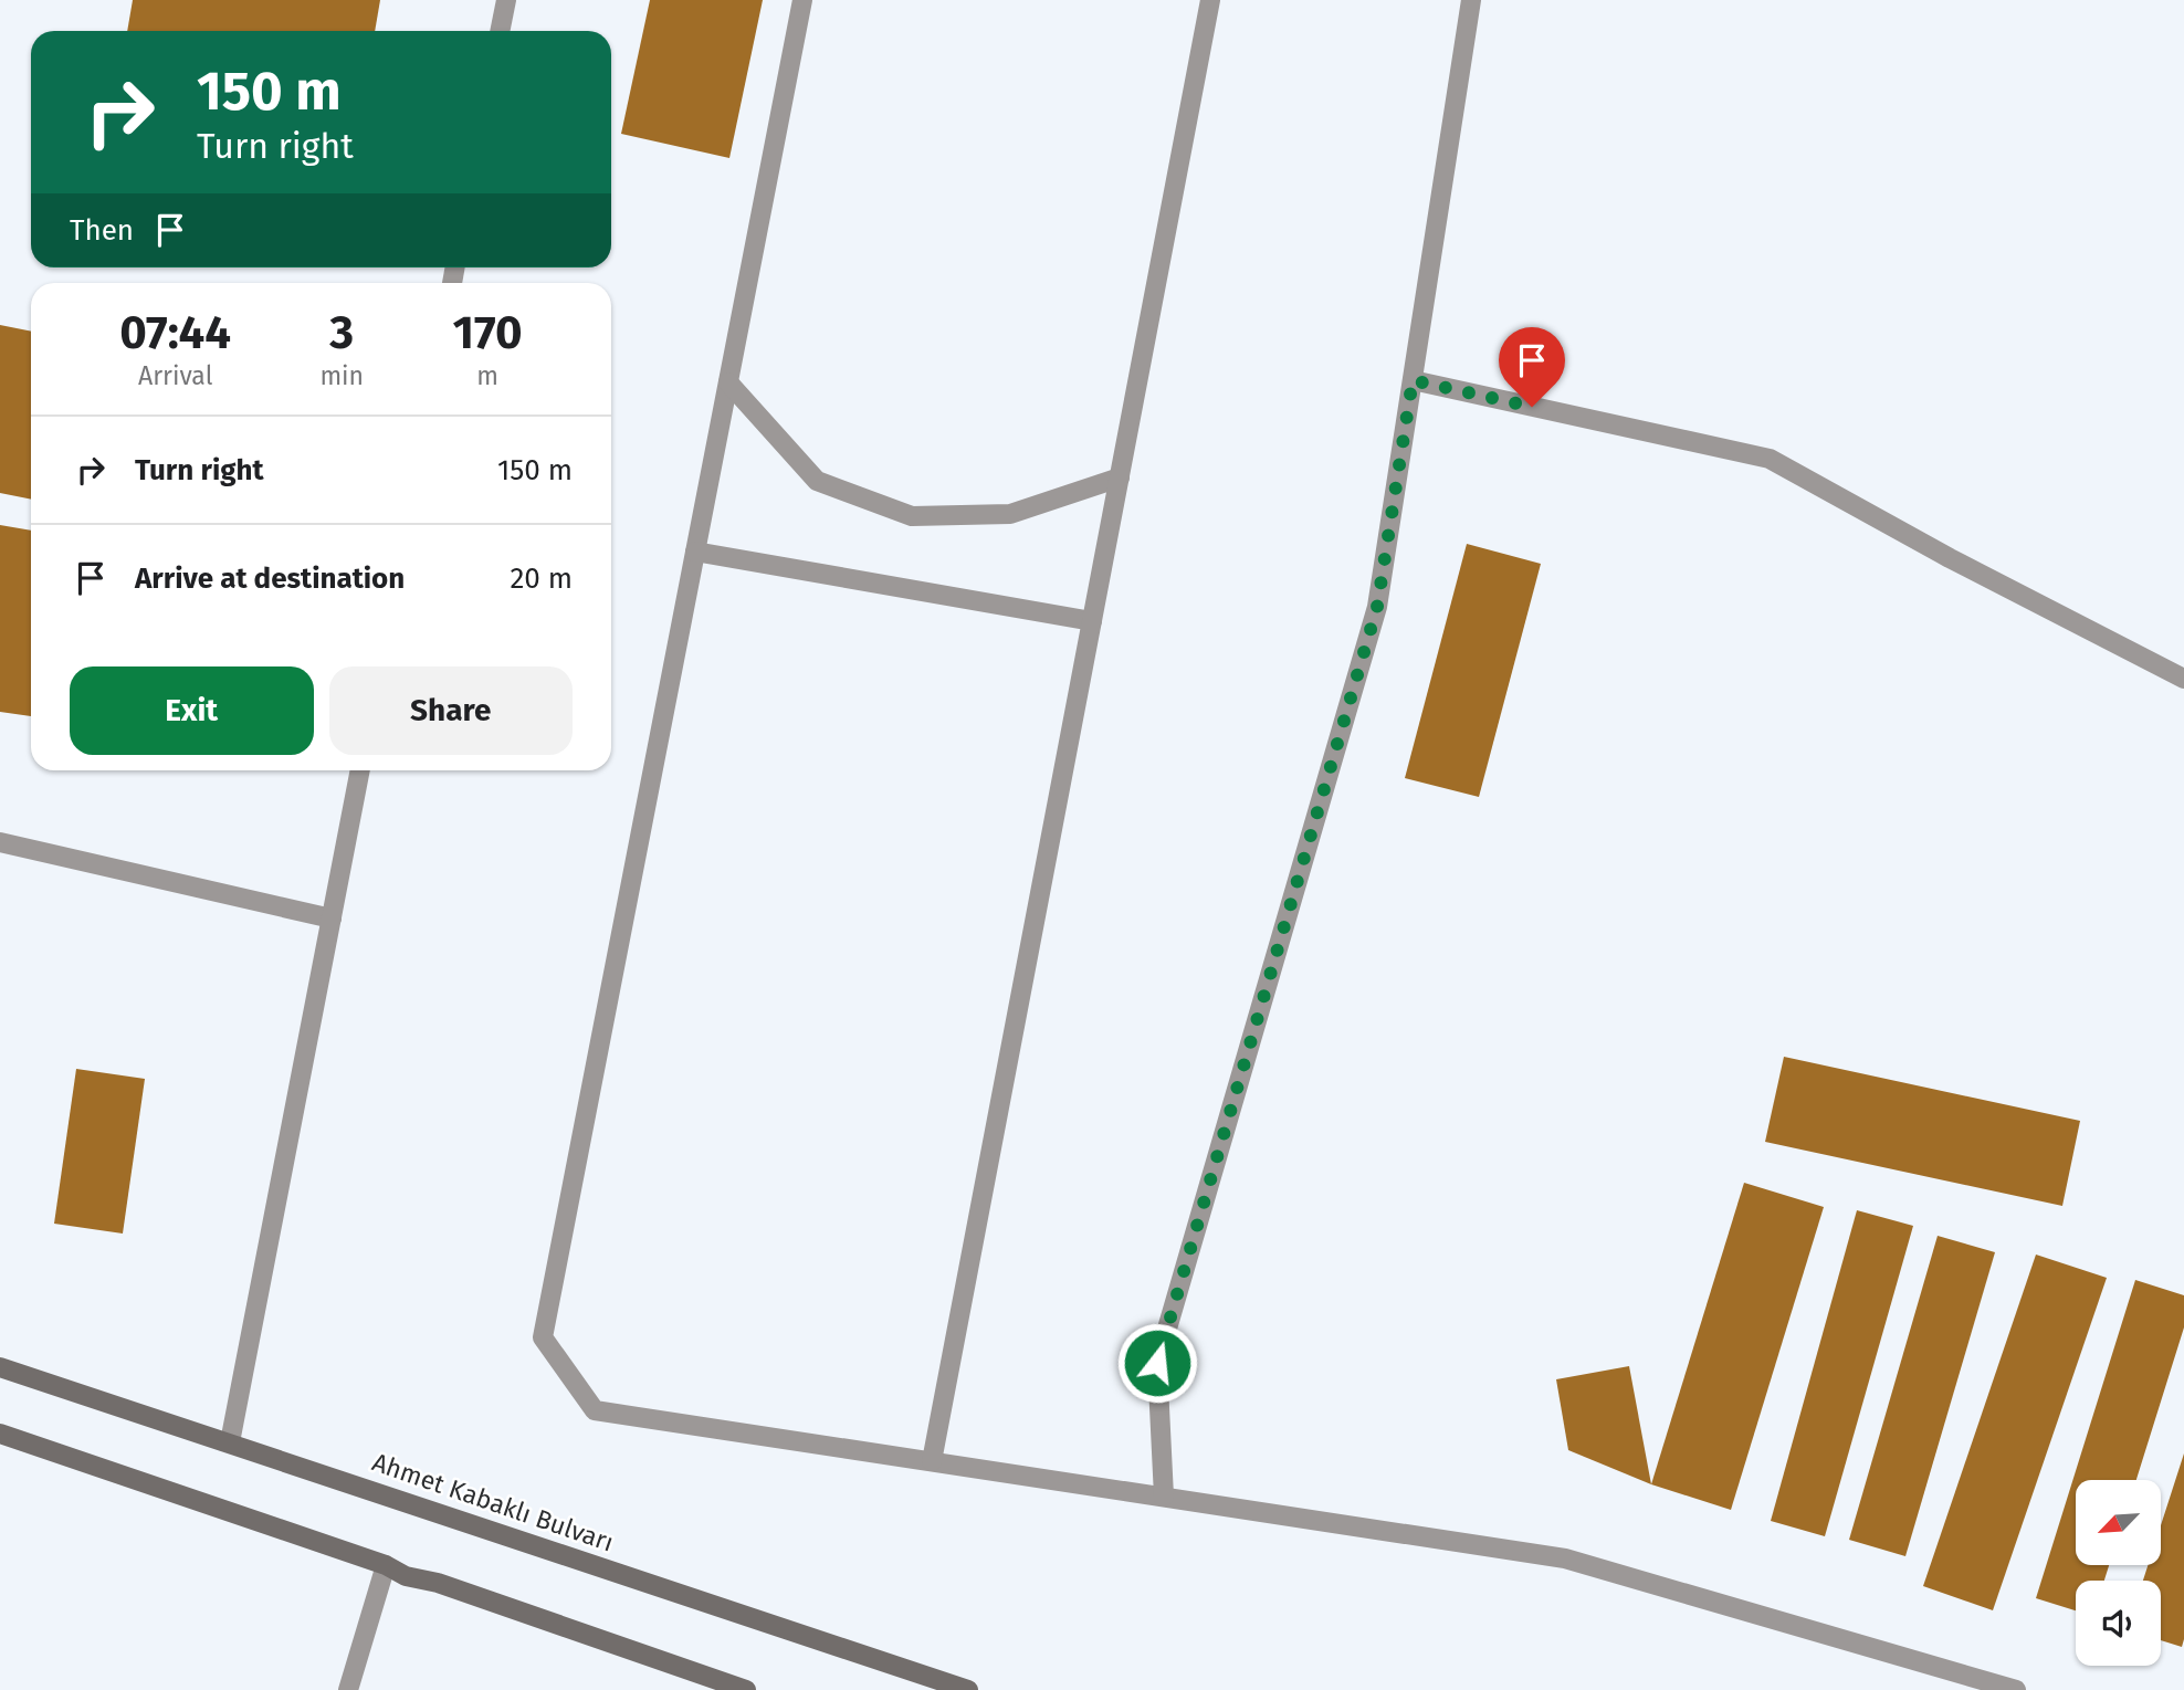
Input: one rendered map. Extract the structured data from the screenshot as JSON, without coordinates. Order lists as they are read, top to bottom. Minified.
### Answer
{"streets":{"main road":["Ahmet Kabaklı Bulvarı"]},"north":"bottom left","page":{"turn":["150 m","Turn right"],"then":"Then","eta":["07:44","Arrival","3","min","170","m"],"list":[{"name":"Turn right","value":"150 m"},{"name":"Arrive at destination","value":"20 m"}],"buttons":["Exit","Share"]}}
